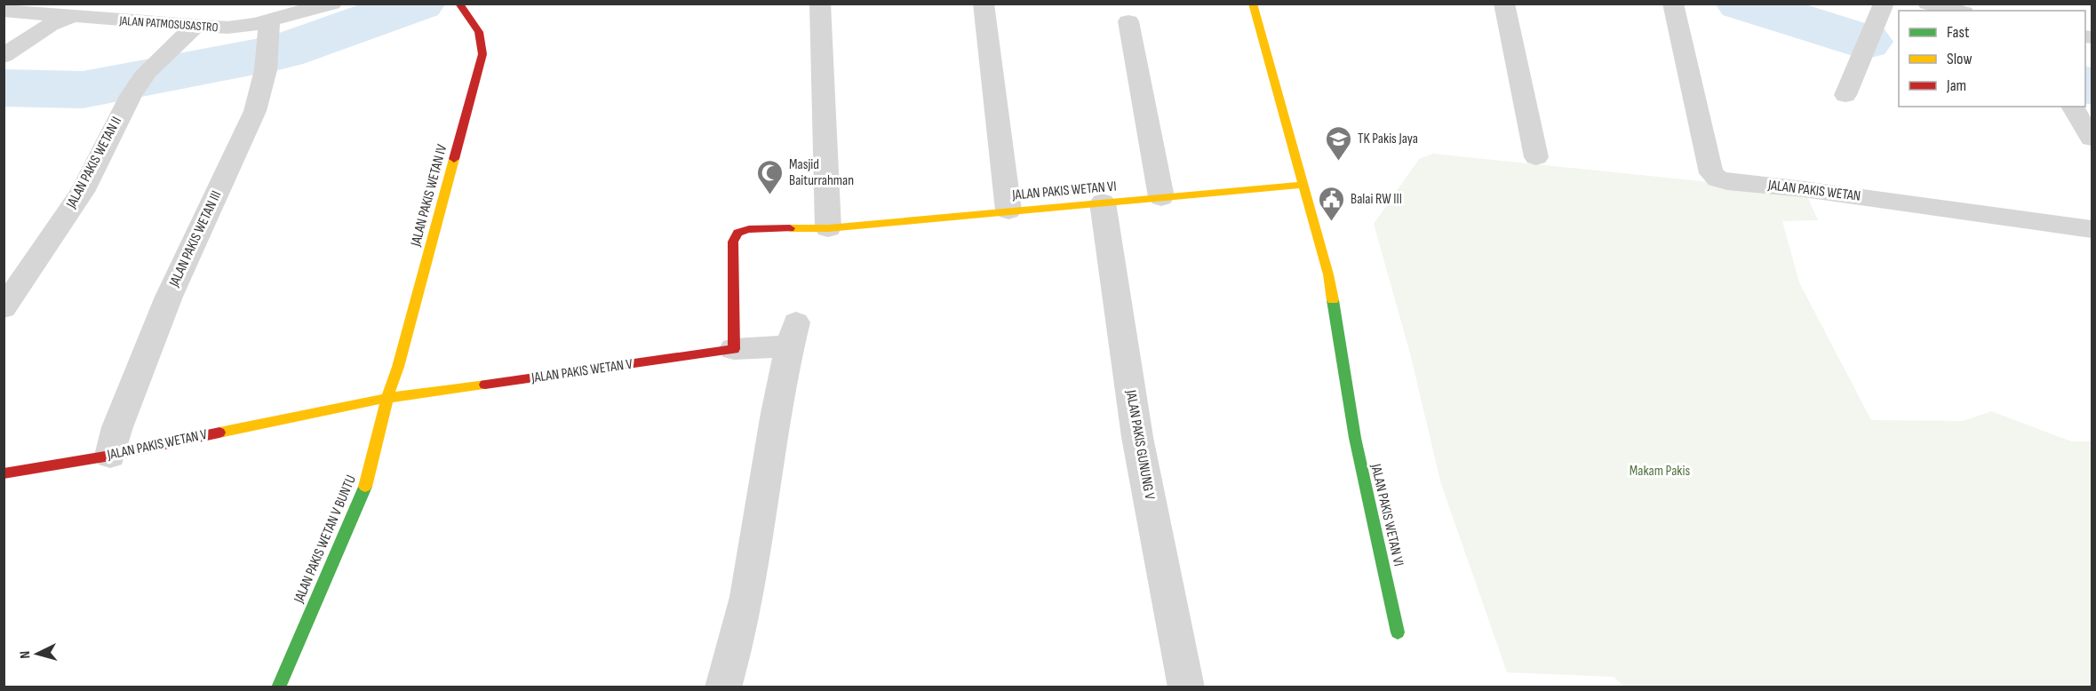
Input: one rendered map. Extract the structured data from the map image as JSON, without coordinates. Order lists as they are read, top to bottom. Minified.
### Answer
{"streets":{"street":["JALAN PATMOSUSASTRO","JALAN PAKIS WETAN II","JALAN PAKIS WETAN VI","JALAN PAKIS WETAN","JALAN PAKIS WETAN IV","JALAN PAKIS WETAN III","JALAN PAKIS WETAN V","JALAN PAKIS GUNUNG V","JALAN PAKIS WETAN V BUNTU"]},"crossings":[["JALAN PATMOSUSASTRO","JALAN PAKIS WETAN II"],["JALAN PATMOSUSASTRO","JALAN PAKIS WETAN III"],["JALAN PAKIS WETAN VI","JALAN PAKIS GUNUNG V"],["JALAN PAKIS WETAN IV","JALAN PAKIS WETAN V"],["JALAN PAKIS WETAN IV","JALAN PAKIS WETAN V BUNTU"],["JALAN PAKIS WETAN III","JALAN PAKIS WETAN V"],["JALAN PAKIS WETAN V","JALAN PAKIS WETAN V BUNTU"]],"parks":["Makam Pakis"],"places":{"school or university":["TK Pakis Jaya"],"mosque":["Masjid Baiturrahman"],"public building":["Balai RW III"]},"legend":["Fast","Slow","Jam"],"north":"left"}
